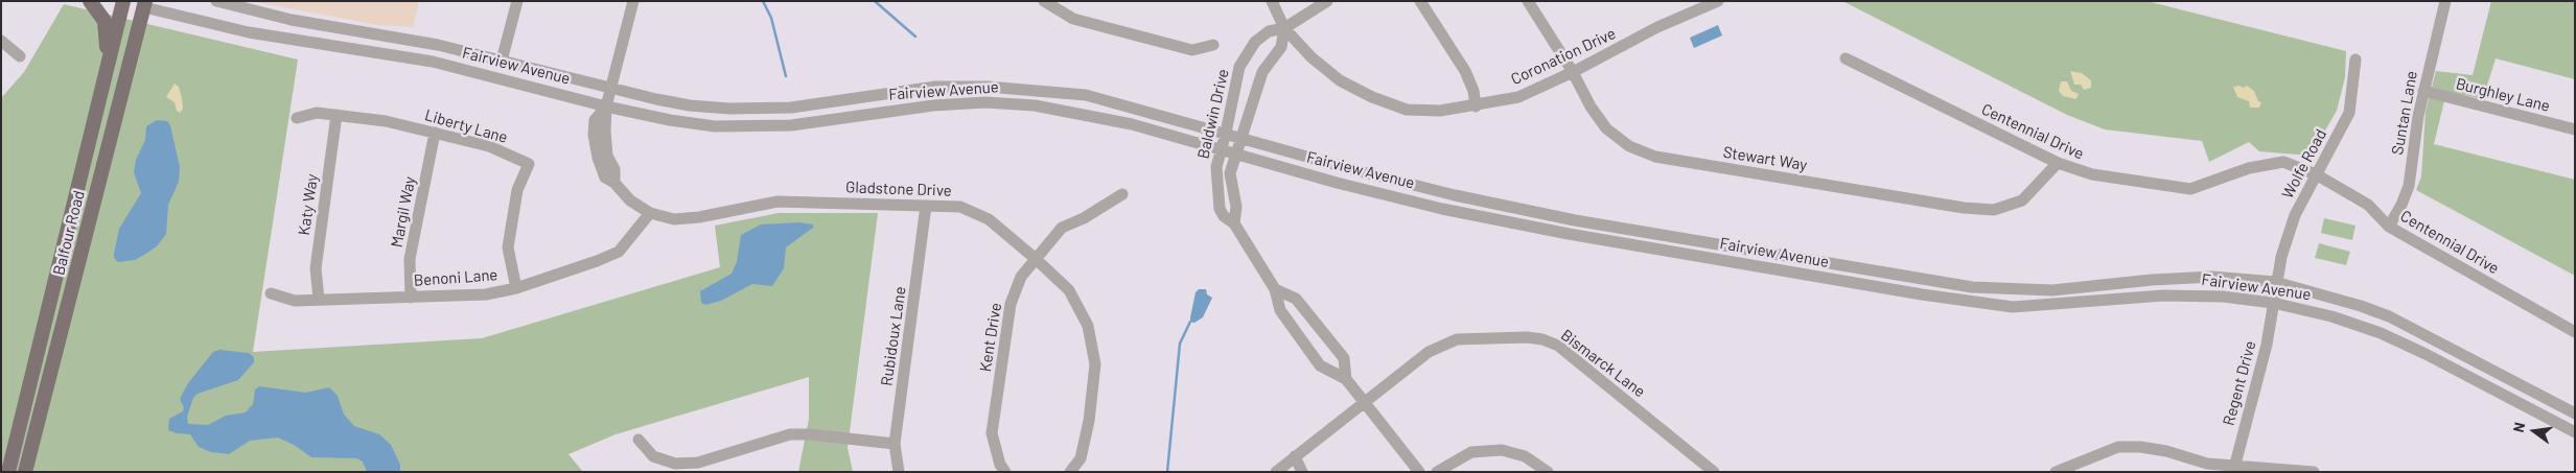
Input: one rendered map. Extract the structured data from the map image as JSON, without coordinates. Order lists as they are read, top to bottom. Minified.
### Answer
{"streets":{"main road":["Fairview Avenue","Balfour Road"],"street":["Coronation Drive","Burghley Lane","Suntan Lane","Baldwin Drive","Liberty Lane","Centennial Drive","Stewart Way","Wolfe Road","Gladstone Drive","Katy Way","Margil Way","Benoni Lane","Rubidoux Lane","Kent Drive","Bismarck Lane","Regent Drive"]},"crossings":[["Coronation Drive","Baldwin Drive"],["Coronation Drive","Stewart Way"],["Fairview Avenue","Baldwin Drive"],["Fairview Avenue","Wolfe Road"],["Fairview Avenue","Gladstone Drive"],["Fairview Avenue","Balfour Road"],["Fairview Avenue","Regent Drive"],["Burghley Lane","Suntan Lane"],["Suntan Lane","Centennial Drive"],["Baldwin Drive","Bismarck Lane"],["Liberty Lane","Katy Way"],["Liberty Lane","Margil Way"],["Liberty Lane","Benoni Lane"],["Centennial Drive","Stewart Way"],["Centennial Drive","Wolfe Road"],["Wolfe Road","Regent Drive"],["Gladstone Drive","Benoni Lane"],["Gladstone Drive","Rubidoux Lane"],["Gladstone Drive","Kent Drive"],["Katy Way","Benoni Lane"],["Margil Way","Benoni Lane"]],"north":"left"}
